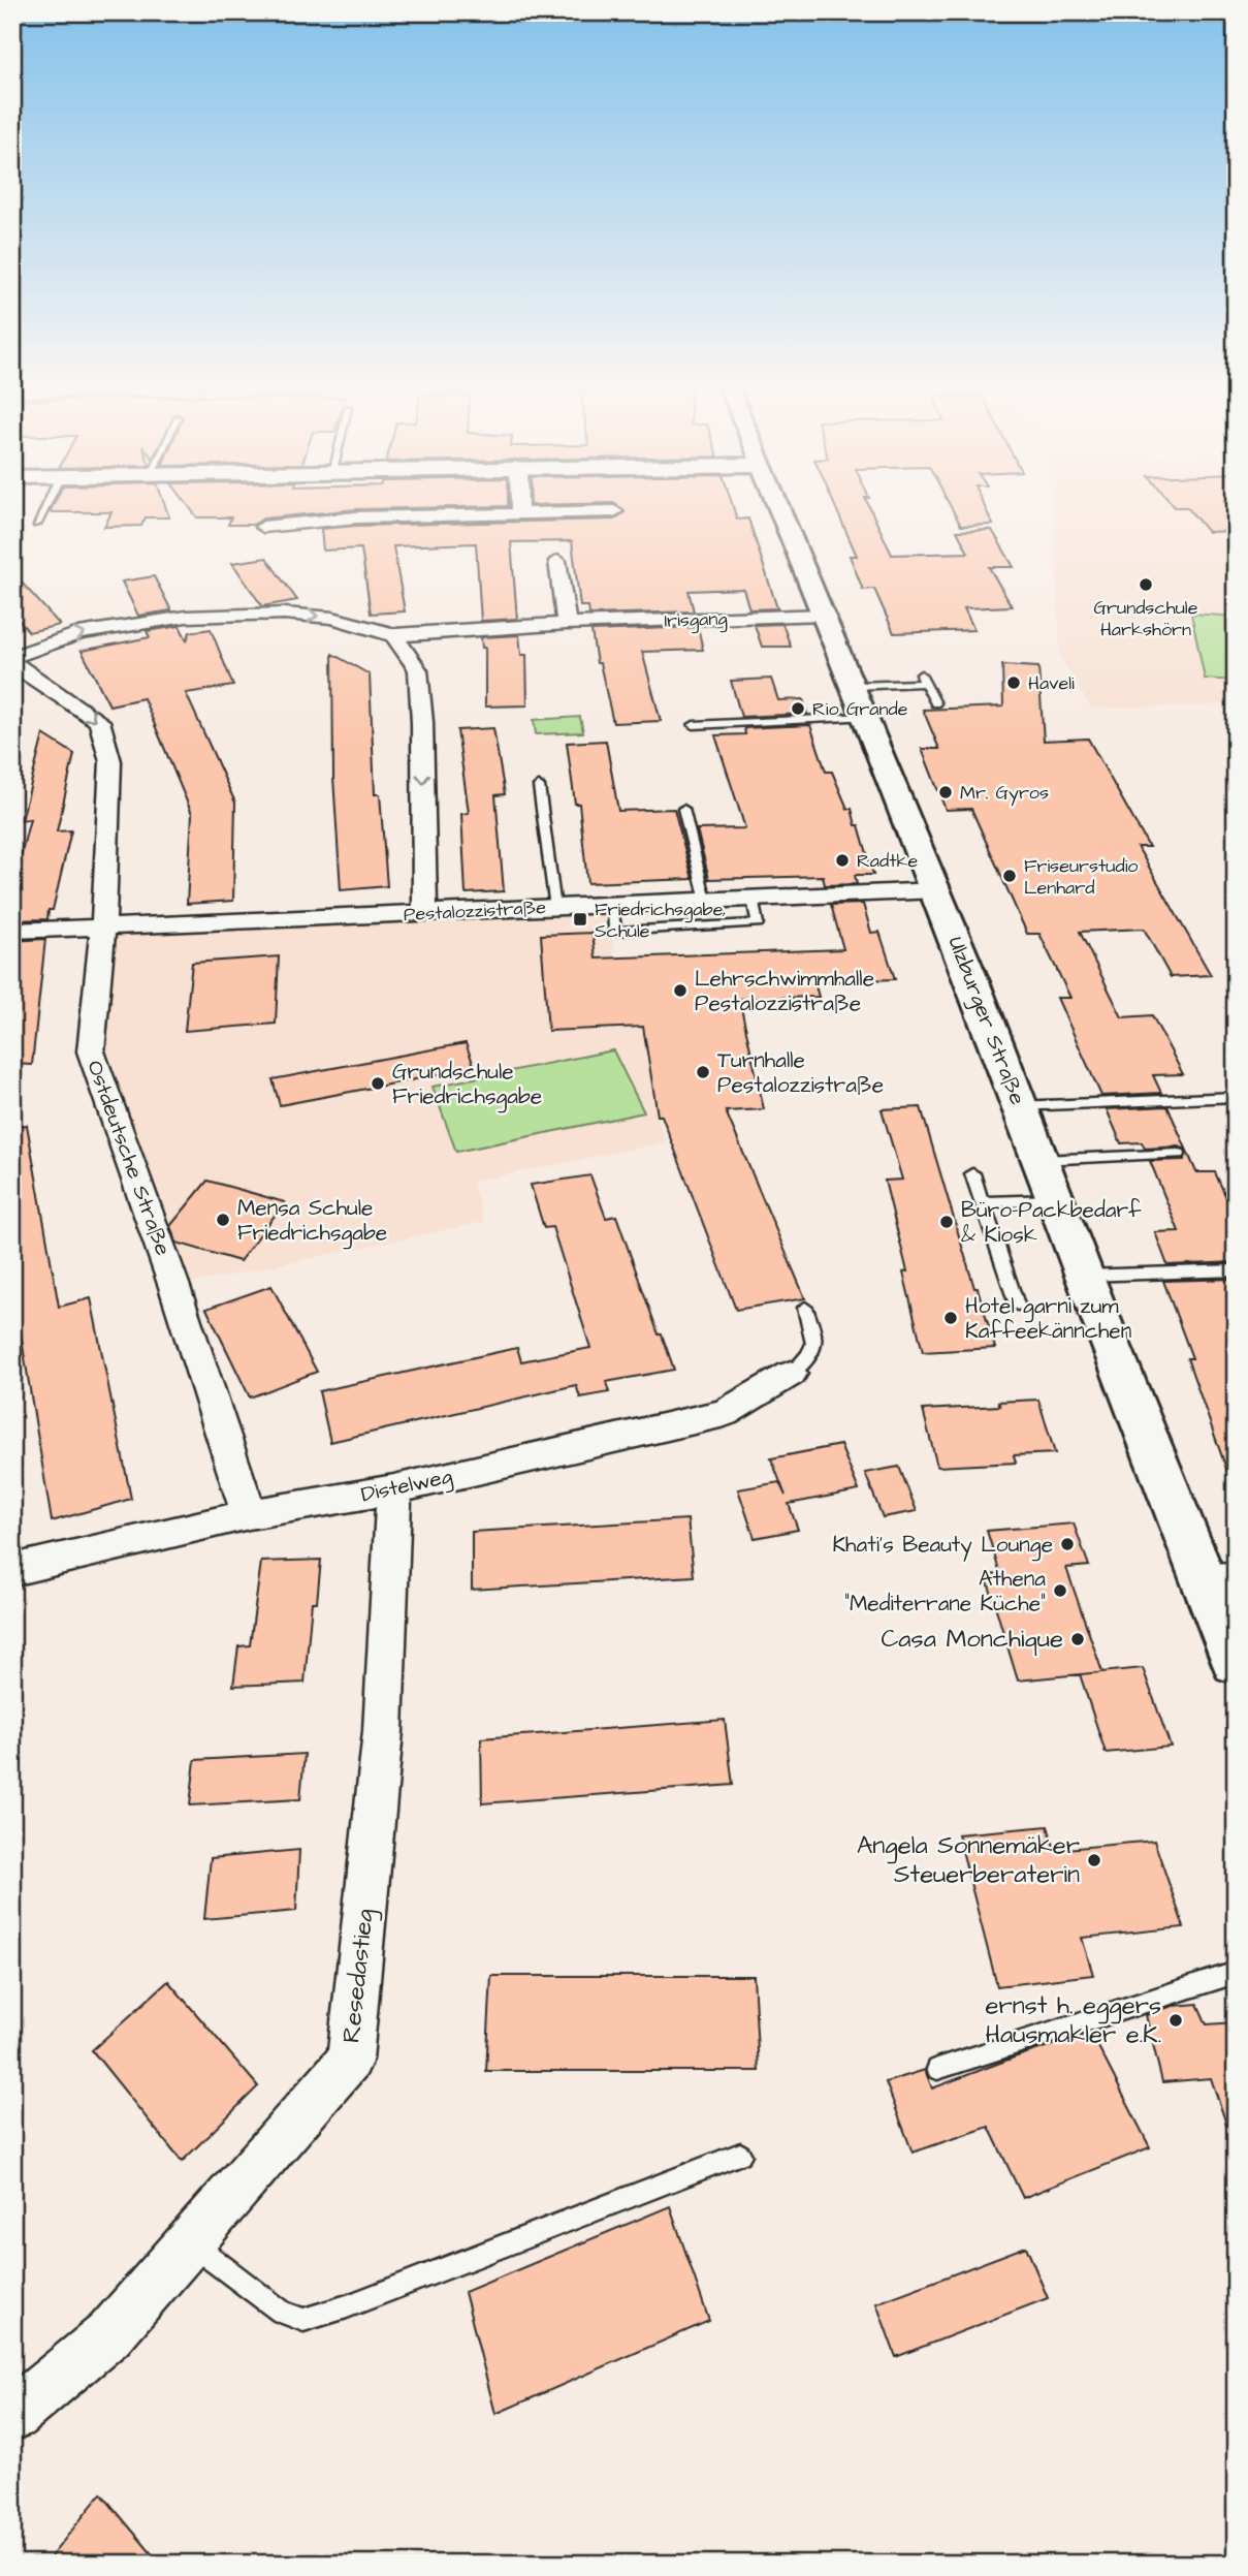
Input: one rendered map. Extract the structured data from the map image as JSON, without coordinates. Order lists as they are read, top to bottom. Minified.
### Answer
{"streets":{"main road":["Ulzburger Straße"],"street":["Irisgang","Pestalozzistraße","Ostdeutsche Straße","Distelweg","Resedastieg"]},"crossings":[["Irisgang","Ulzburger Straße"],["Pestalozzistraße","Ulzburger Straße"],["Pestalozzistraße","Ostdeutsche Straße"],["Ostdeutsche Straße","Distelweg"],["Distelweg","Resedastieg"]],"places":{"other":["Grundschule Harkshörn","Haveli","Rio Grande","Mr. Gyros","Radtke","Friseurstudio Lenhard","Lehrschwimmhalle Pestalozzistraße","Turnhalle Pestalozzistraße","Grundschule Friedrichsgabe","Mensa Schule Friedrichsgabe","Büro-Packbedarf & Kiosk","Hotel garni zum Kaffeekännchen","Khati's Beauty Lounge","Athena \"Mediterrane Küche\"","Casa Monchique","Angela Sonnemäker Steuerberaterin","ernst h. eggers Hausmakler e.K."],"transit":["Friedrichsgabe, Schule"]}}
